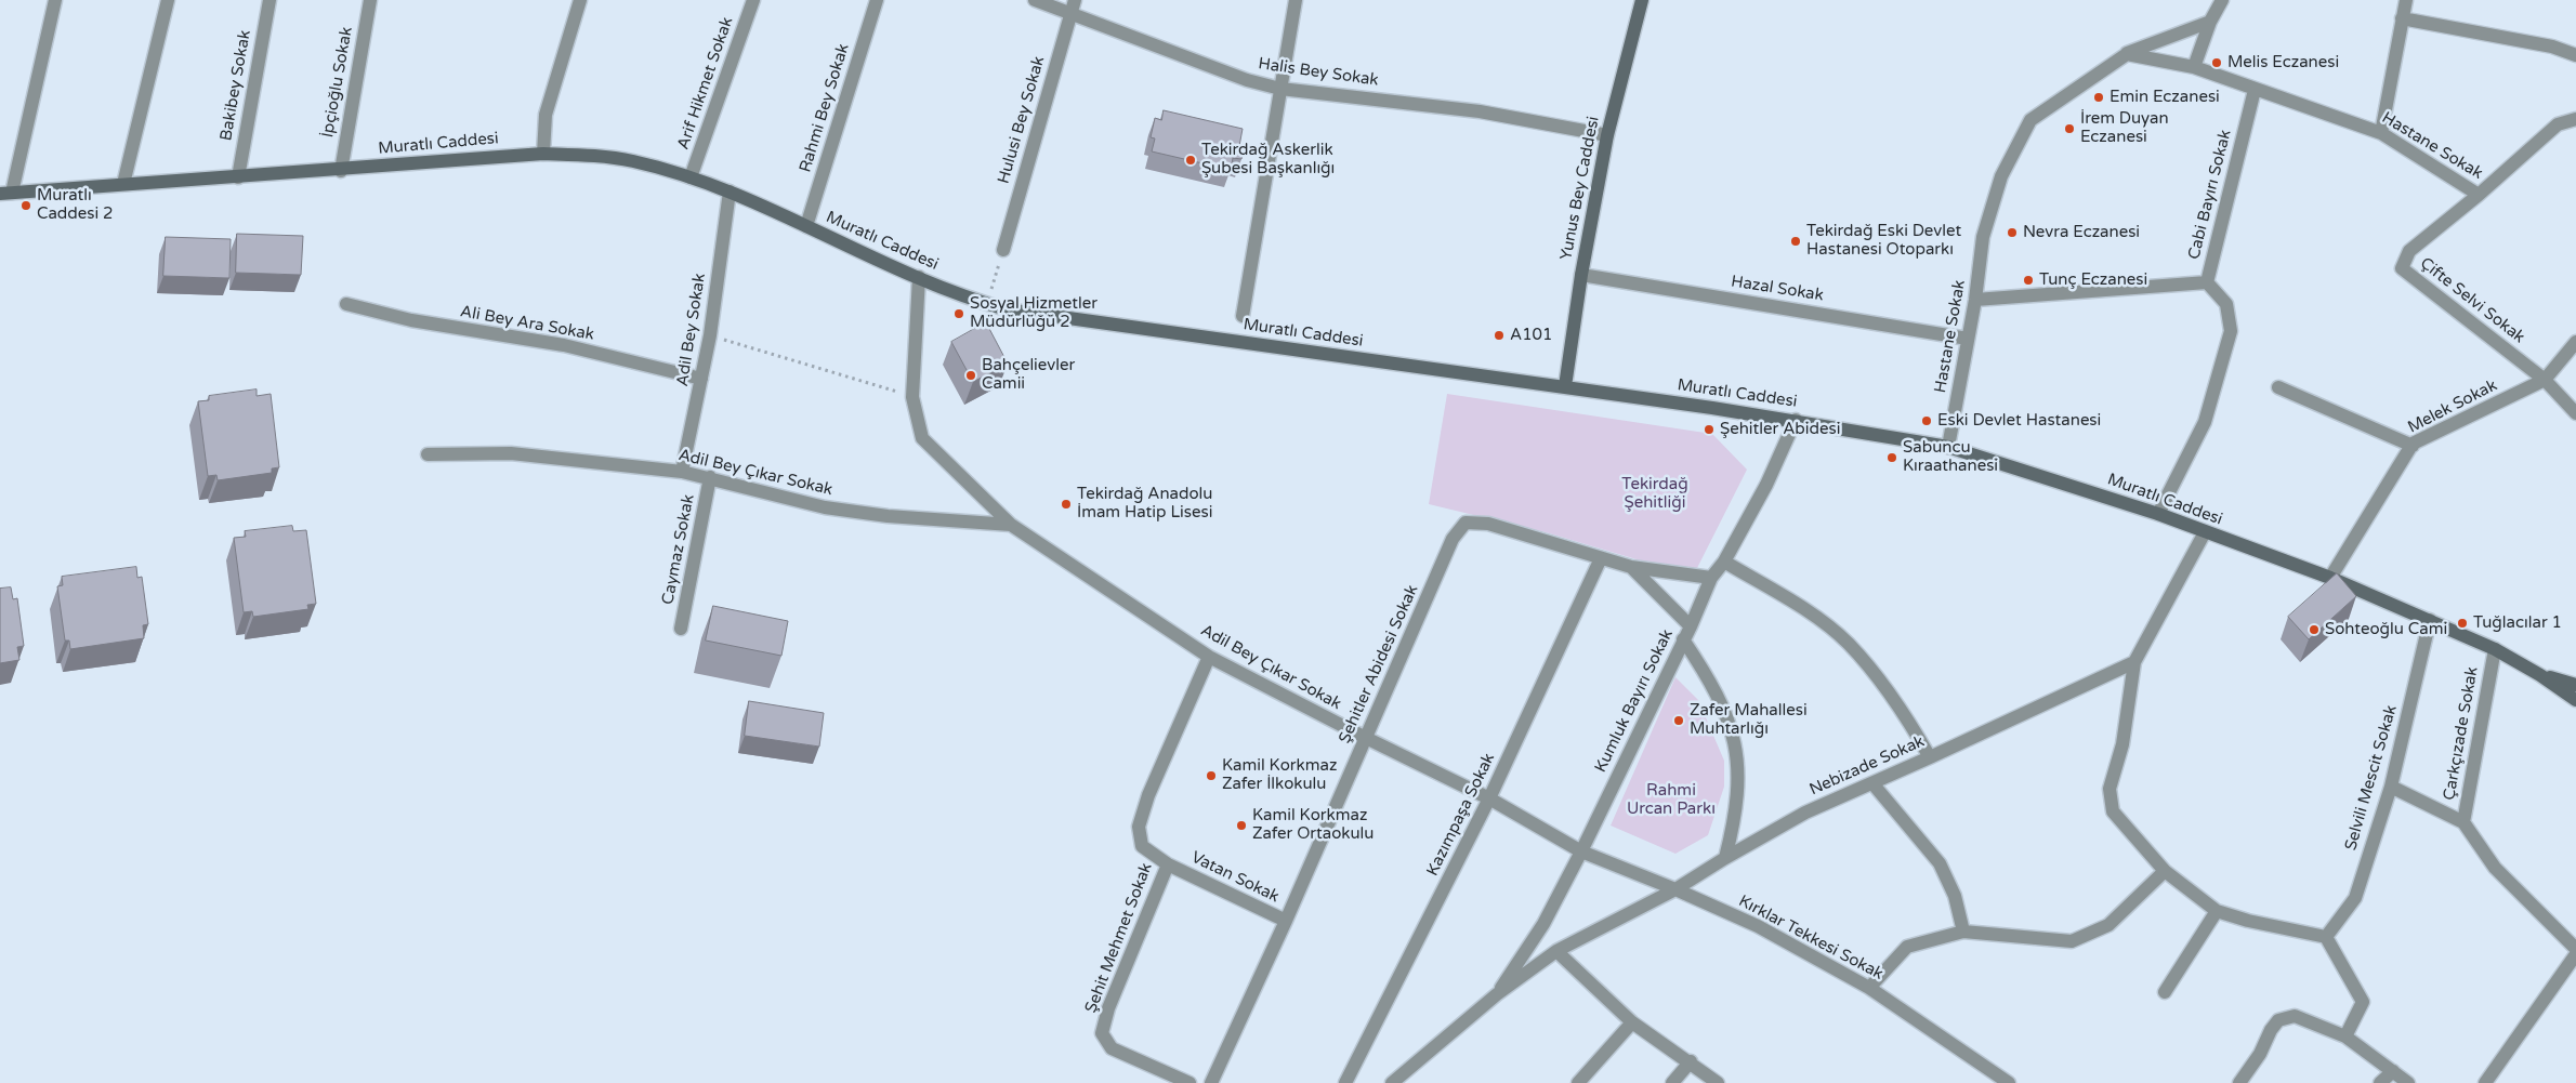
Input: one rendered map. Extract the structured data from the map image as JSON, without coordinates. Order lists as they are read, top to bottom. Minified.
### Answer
{"streets":{"main road":["Muratlı Caddesi","Yunus Bey Caddesi"],"street":["Halis Bey Sokak","İpçioğlu Sokak","Arif Hikmet Sokak","Bakibey Sokak","Rahmi Bey Sokak","Hulusi Bey Sokak","Hastane Sokak","Cabi Bayırı Sokak","Hazal Sokak","Çifte Selvi Sokak","Ali Bey Ara Sokak","Adil Bey Sokak","Melek Sokak","Adil Bey Çıkar Sokak","Caymaz Sokak","Şehitler Abidesi Sokak","Kumluk Bayırı Sokak","Çarkçızade Sokak","Nebizade Sokak","Selvili Mescit Sokak","Kazımpaşa Sokak","Vatan Sokak","Şehit Mehmet Sokak","Kırklar Tekkesi Sokak"]},"crossings":[["Halis Bey Sokak","Hulusi Bey Sokak"],["Halis Bey Sokak","Yunus Bey Caddesi"],["İpçioğlu Sokak","Muratlı Caddesi"],["Arif Hikmet Sokak","Muratlı Caddesi"],["Bakibey Sokak","Muratlı Caddesi"],["Rahmi Bey Sokak","Muratlı Caddesi"],["Muratlı Caddesi","Hastane Sokak"],["Muratlı Caddesi","Yunus Bey Caddesi"],["Muratlı Caddesi","Cabi Bayırı Sokak"],["Muratlı Caddesi","Adil Bey Sokak"],["Muratlı Caddesi","Melek Sokak"],["Muratlı Caddesi","Adil Bey Çıkar Sokak"],["Muratlı Caddesi","Kumluk Bayırı Sokak"],["Muratlı Caddesi","Çarkçızade Sokak"],["Muratlı Caddesi","Selvili Mescit Sokak"],["Hastane Sokak","Cabi Bayırı Sokak"],["Hastane Sokak","Hazal Sokak"],["Hastane Sokak","Çifte Selvi Sokak"],["Yunus Bey Caddesi","Hazal Sokak"],["Çifte Selvi Sokak","Melek Sokak"],["Ali Bey Ara Sokak","Adil Bey Sokak"],["Adil Bey Sokak","Adil Bey Çıkar Sokak"],["Adil Bey Çıkar Sokak","Caymaz Sokak"],["Adil Bey Çıkar Sokak","Şehitler Abidesi Sokak"],["Adil Bey Çıkar Sokak","Kumluk Bayırı Sokak"],["Adil Bey Çıkar Sokak","Kazımpaşa Sokak"],["Adil Bey Çıkar Sokak","Şehit Mehmet Sokak"],["Adil Bey Çıkar Sokak","Kırklar Tekkesi Sokak"],["Şehitler Abidesi Sokak","Kumluk Bayırı Sokak"],["Şehitler Abidesi Sokak","Kazımpaşa Sokak"],["Şehitler Abidesi Sokak","Vatan Sokak"],["Kumluk Bayırı Sokak","Nebizade Sokak"],["Kumluk Bayırı Sokak","Kırklar Tekkesi Sokak"],["Nebizade Sokak","Kırklar Tekkesi Sokak"],["Vatan Sokak","Şehit Mehmet Sokak"]],"parks":["Tekirdağ Şehitliği","Rahmi Urcan Parkı"],"places":["Melis Eczanesi","Emin Eczanesi","İrem Duyan Eczanesi","Tekirdağ Askerlik Şubesi Başkanlığı","Muratlı Caddesi 2","Nevra Eczanesi","Tekirdağ Eski Devlet Hastanesi Otoparkı","Tunç Eczanesi","Sosyal Hizmetler Müdürlüğü 2","A101","Bahçelievler Camii","Eski Devlet Hastanesi","Şehitler Abidesi","Sabuncu Kıraathanesi","Tekirdağ Anadolu İmam Hatip Lisesi","Tuğlacılar 1","Sohteoğlu Cami","Zafer Mahallesi Muhtarlığı","Kamil Korkmaz Zafer İlkokulu","Kamil Korkmaz Zafer Ortaokulu"]}
